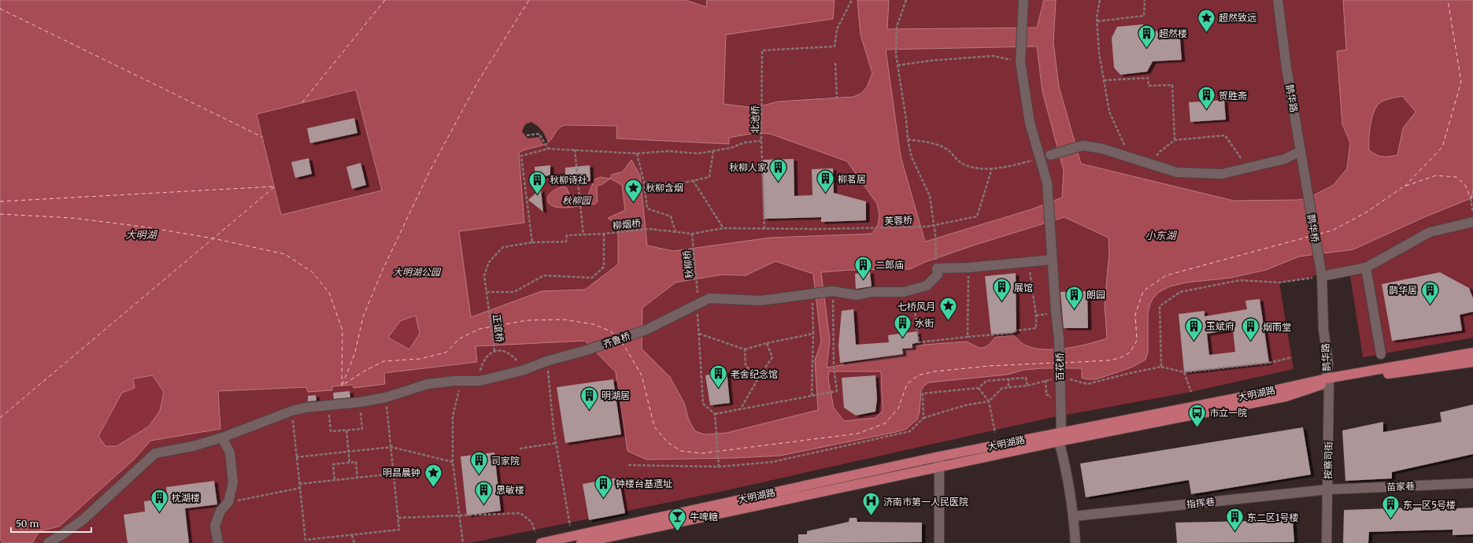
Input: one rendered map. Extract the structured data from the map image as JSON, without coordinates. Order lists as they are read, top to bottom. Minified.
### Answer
{"streets":{"main road":["大明湖路"],"street":["鹊华路","鹊华桥","齐鲁桥","百花桥","按察司街","苗家巷","指挥巷"],"path":["北池桥","芙蓉桥","柳烟桥","秋柳桥","正谊桥"]},"crossings":[["鹊华路","鹊华桥"],["鹊华路","大明湖路"],["鹊华路","按察司街"],["北池桥","芙蓉桥"],["北池桥","柳烟桥"],["芙蓉桥","柳烟桥"],["柳烟桥","秋柳桥"],["柳烟桥","正谊桥"],["百花桥","大明湖路"],["大明湖路","按察司街"],["按察司街","苗家巷"],["按察司街","指挥巷"],["苗家巷","指挥巷"]],"water":["大明湖","小东湖"],"parks":["秋柳园","大明湖公园"],"places":{"place":["超然致远","秋柳含烟","七桥风月","明昌晨钟"],"building":["超然楼","贺胜斋","秋柳人家","柳茗居","秋柳诗社","二郎庙","展馆","鹊华居","朗园","水街","玉斌府","烟雨堂","老舍纪念馆","明湖居","司家院","钟楼台基遗址","思敏楼","枕湖楼","东一区5号楼","东二区1号楼"],"bus stop":["市立一院"],"hospital":["济南市第一人民医院"],"bar":["牛啤糖"]},"scale_bar":"50 m"}
